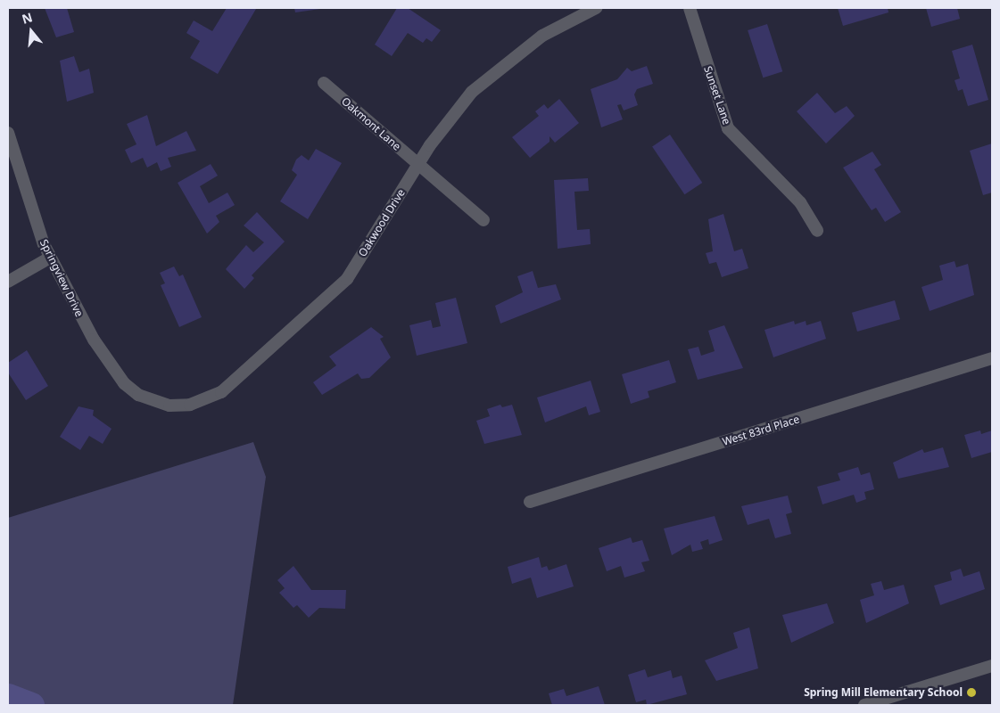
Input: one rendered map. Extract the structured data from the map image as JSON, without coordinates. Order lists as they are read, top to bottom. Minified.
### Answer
{"streets":{"street":["Sunset Lane","Oakmont Lane","Oakwood Drive","Springview Drive","West 83rd Place"]},"crossings":[["Oakmont Lane","Oakwood Drive"],["Oakwood Drive","Springview Drive"]],"places":["Spring Mill Elementary School"],"north":"top"}
